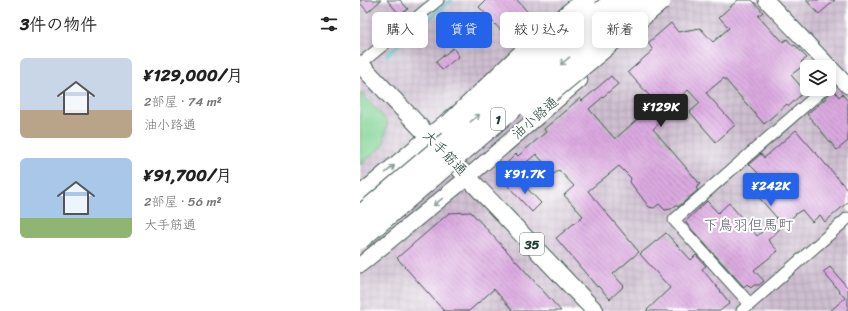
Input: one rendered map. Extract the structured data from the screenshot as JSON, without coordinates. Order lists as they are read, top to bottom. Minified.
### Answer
{"streets":{"highway":["1"],"main road":["大手筋通","35"],"street":["油小路通"]},"crossings":[["油小路通","大手筋通"]],"districts":["下鳥羽但馬町"],"page":{"heading":"3件の物件","chip":["購入","賃貸","絞り込み","新着"],"list":[{"name":"¥129,000/月","note":"2部屋 · 74 m² · 油小路通"},{"name":"¥91,700/月","note":"2部屋 · 56 m² · 大手筋通"}],"price":["¥129K","¥91.7K","¥242K"]}}
